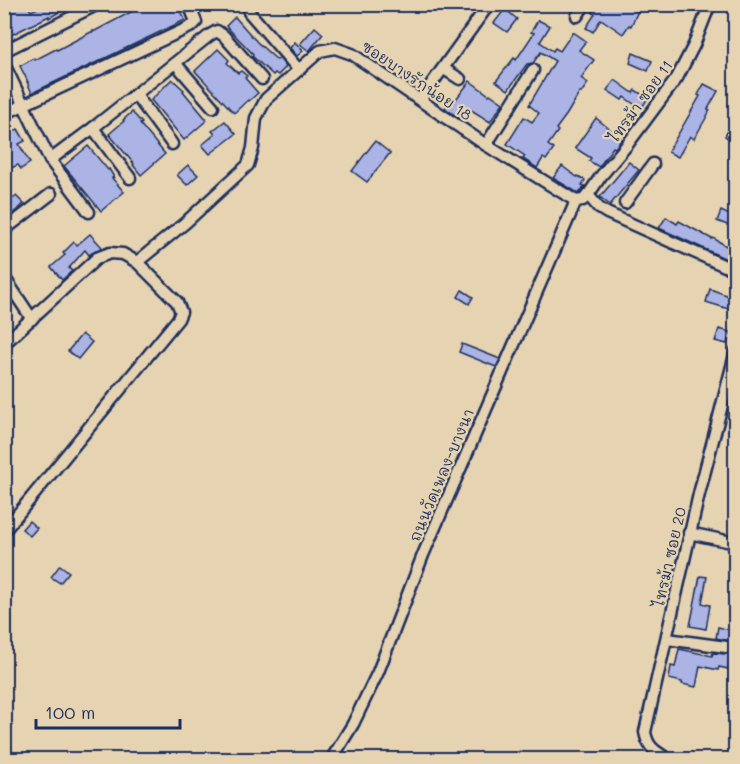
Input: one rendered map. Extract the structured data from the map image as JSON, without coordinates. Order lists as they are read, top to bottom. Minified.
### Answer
{"streets":{"street":["ซอยบางรักน้อย 18","ไทรม้า ซอย 11","ถนนวัดเพลง-บางนา","ไทรม้า ซอย 20"]},"crossings":[["ซอยบางรักน้อย 18","ไทรม้า ซอย 11"],["ซอยบางรักน้อย 18","ถนนวัดเพลง-บางนา"],["ไทรม้า ซอย 11","ถนนวัดเพลง-บางนา"]],"scale_bar":"100 m"}
